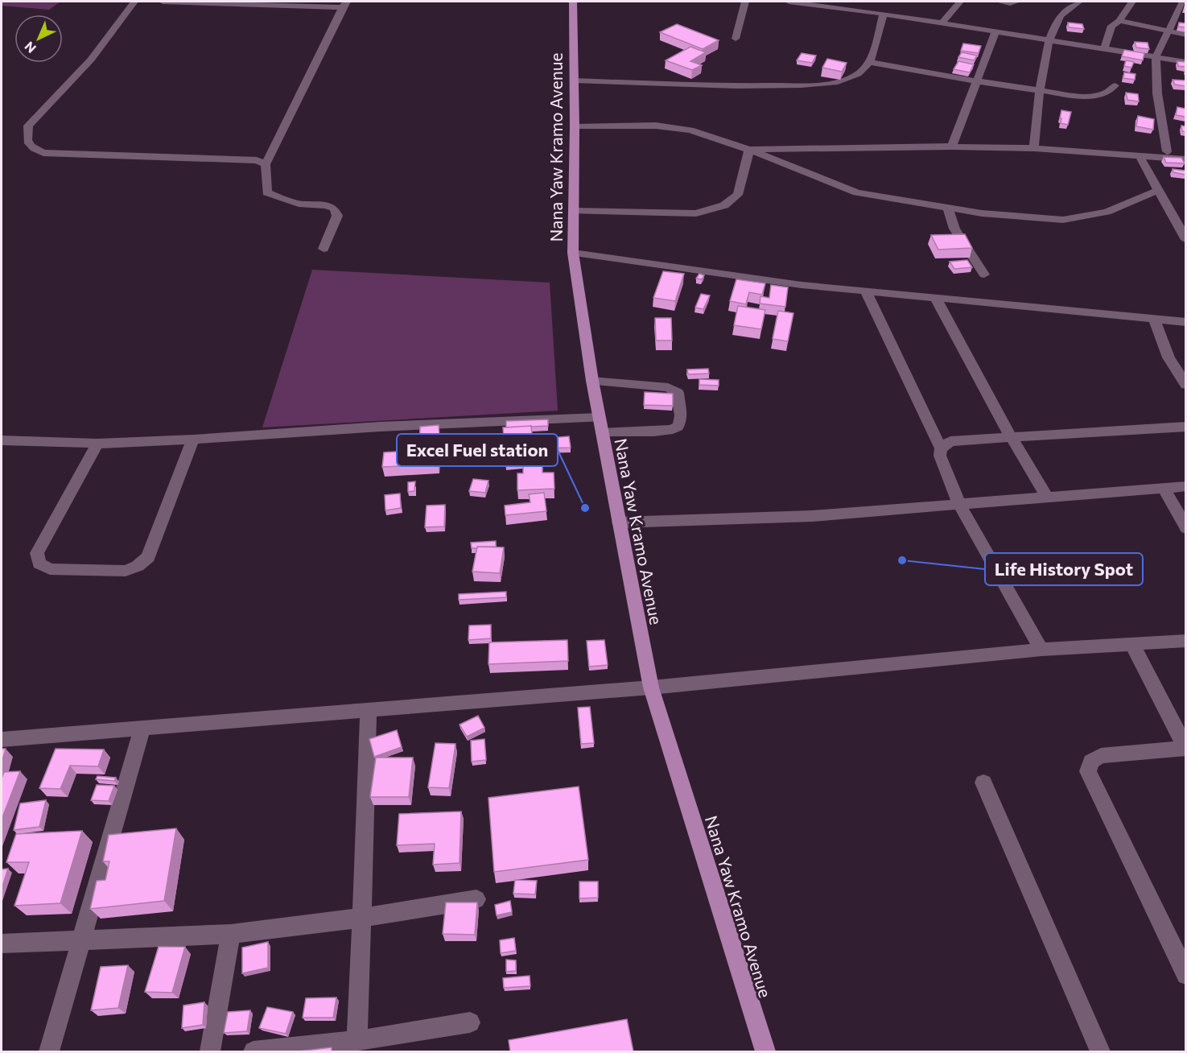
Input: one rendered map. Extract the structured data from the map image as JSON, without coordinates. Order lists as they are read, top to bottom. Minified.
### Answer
{"streets":{"main road":["Nana Yaw Kramo Avenue"]},"places":["Excel Fuel station","Life History Spot"],"north":"bottom left"}
